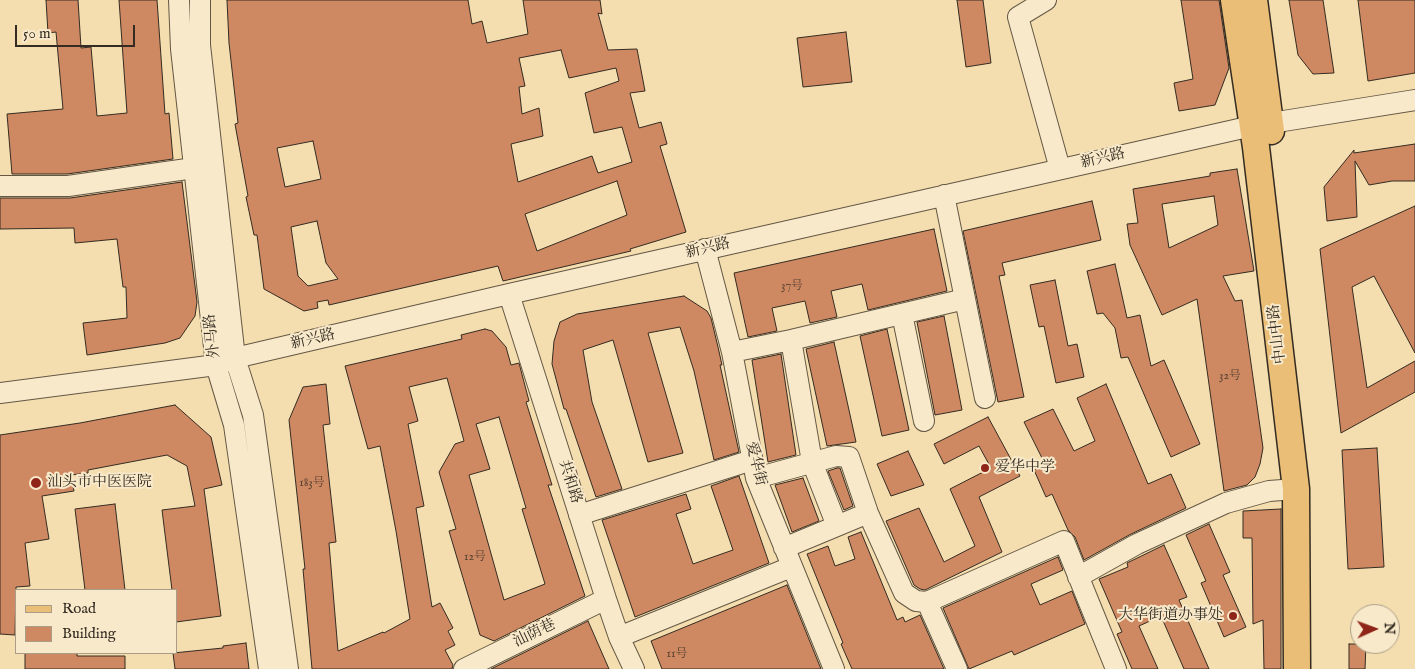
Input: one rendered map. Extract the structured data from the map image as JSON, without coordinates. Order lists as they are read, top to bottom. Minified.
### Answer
{"streets":{"main road":["中山中路"],"street":["新兴路","外马路","爱华街","共和路","汕荫巷"]},"crossings":[["新兴路","中山中路"],["新兴路","外马路"],["新兴路","爱华街"],["新兴路","共和路"],["共和路","汕荫巷"]],"places":["爱华中学","汕头市中医医院","大华街道办事处"],"house_numbers":["37号","32号","183号","12号","11号"],"legend":["Road","Building"],"scale_bar":"50 m","north":"right"}
